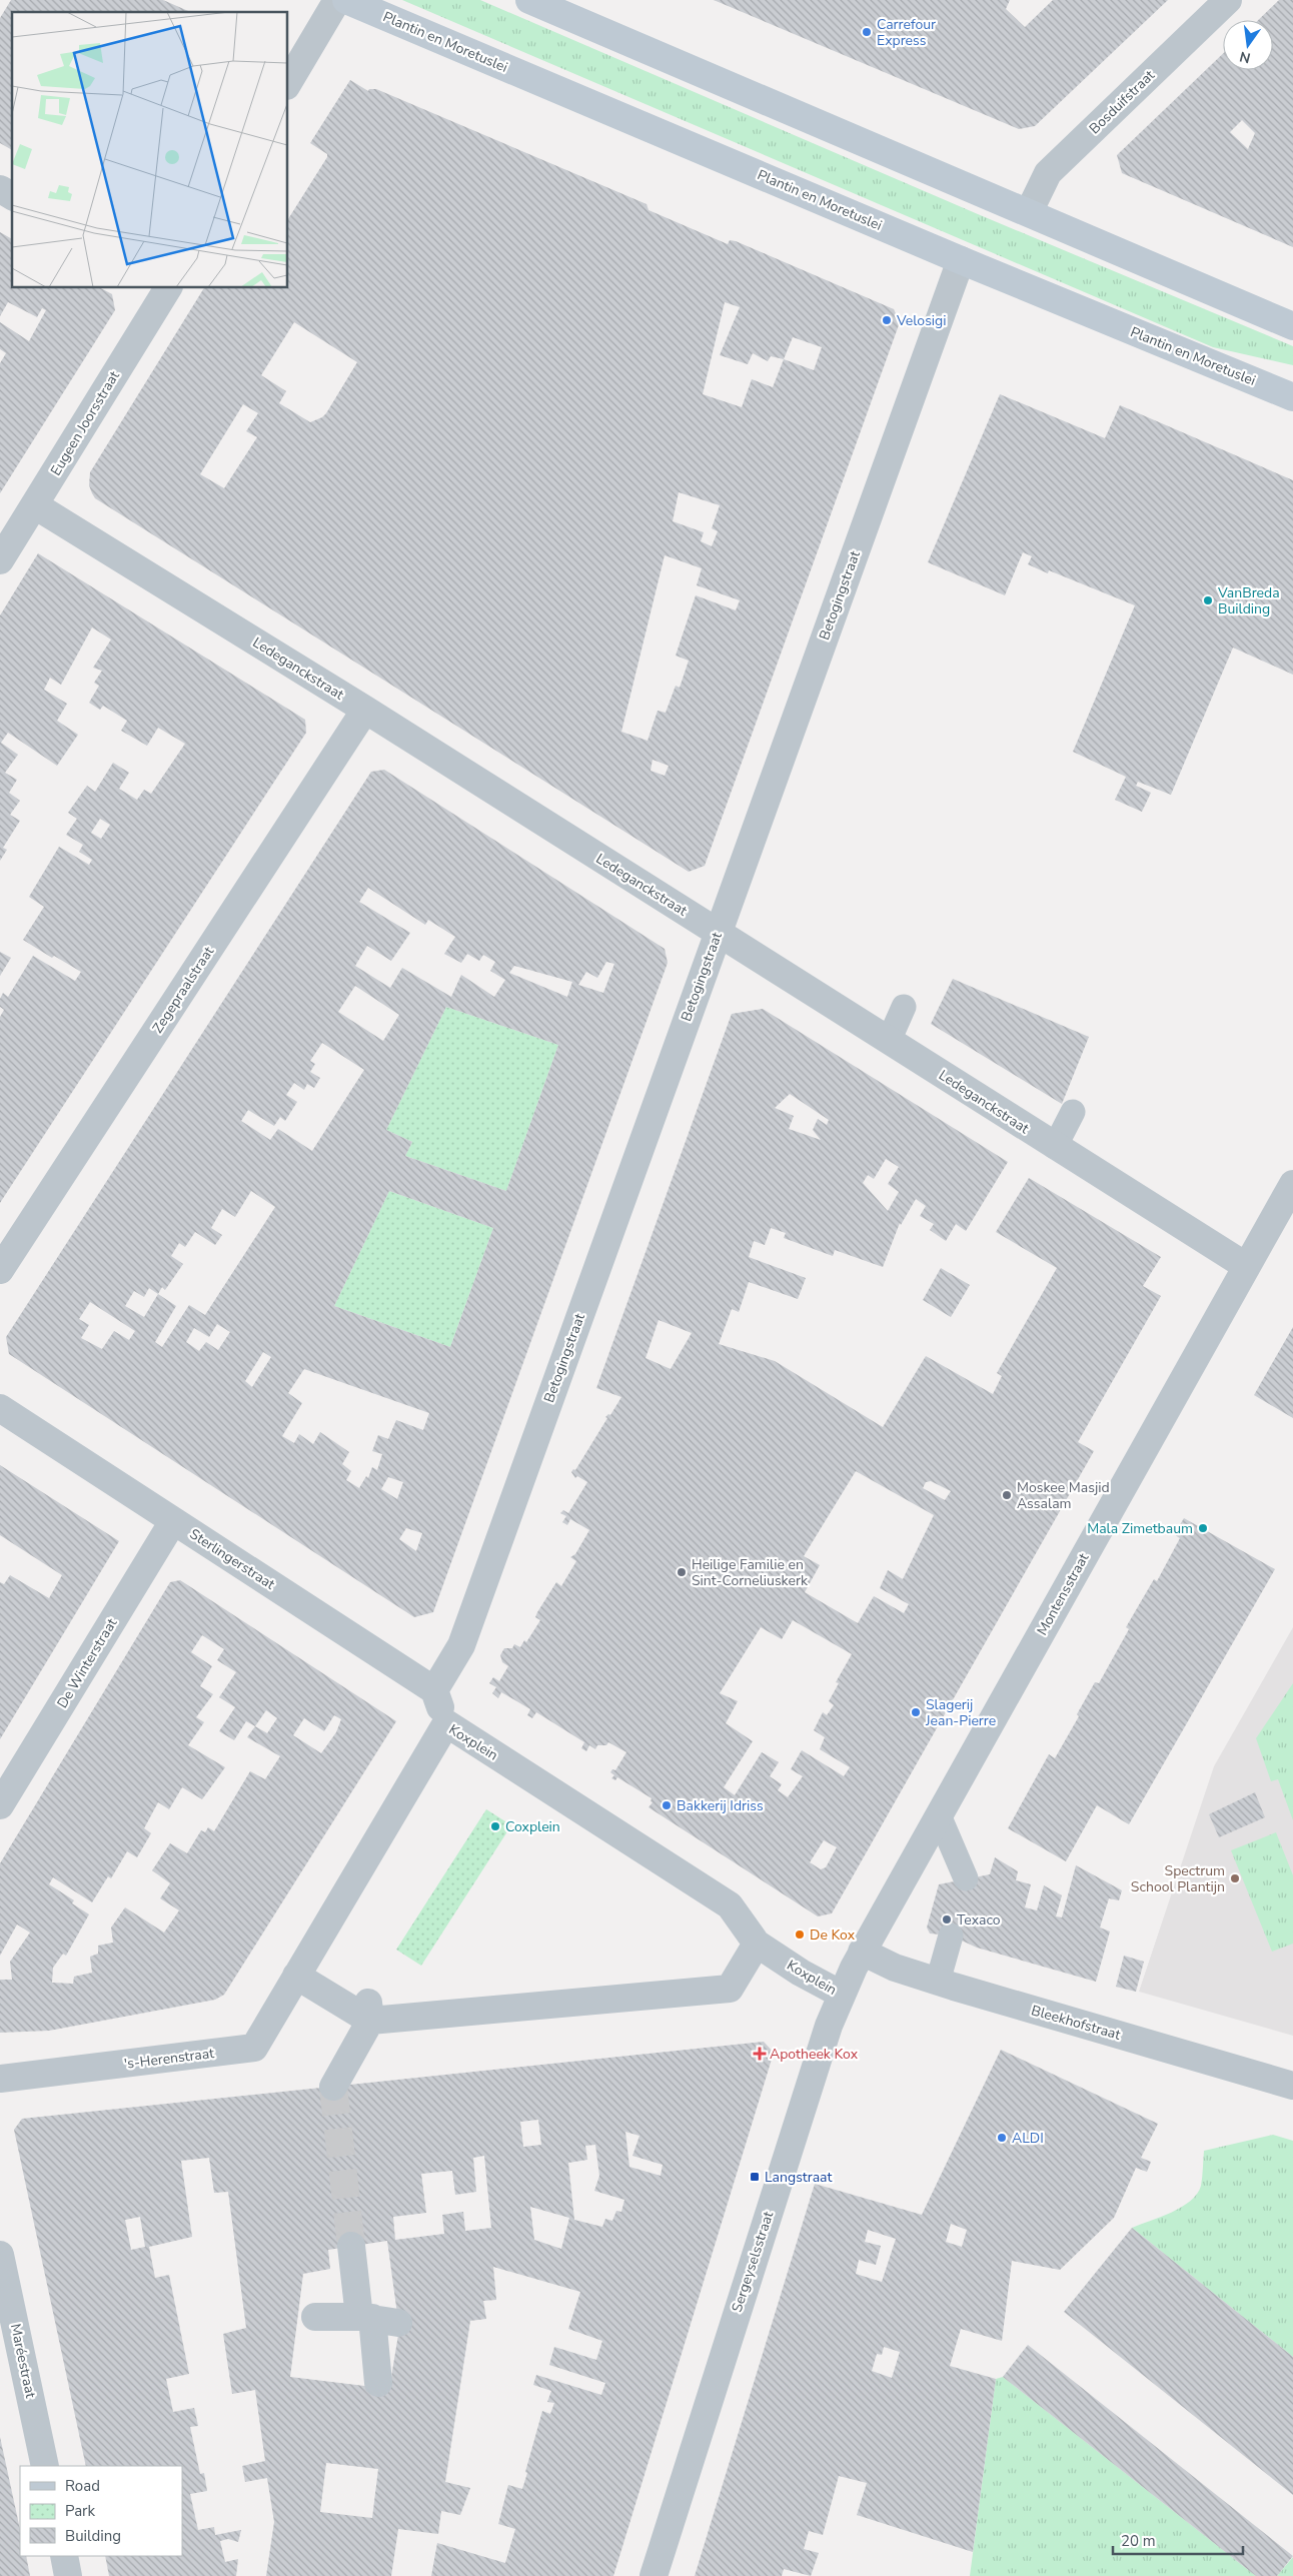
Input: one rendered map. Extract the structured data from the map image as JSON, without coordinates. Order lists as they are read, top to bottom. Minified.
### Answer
{"streets":{"main road":["Plantin en Moretuslei"],"street":["Bosduifstraat","Eugeen Joorsstraat","Betogingstraat","Ledeganckstraat","Zegepraalstraat","Sterlingerstraat","Montensstraat","De Winterstraat","Koxplein","Bleekhofstraat","'s-Herenstraat","Sergeyselsstraat","Maréestraat"]},"crossings":[["Plantin en Moretuslei","Betogingstraat"],["Eugeen Joorsstraat","Ledeganckstraat"],["Betogingstraat","Ledeganckstraat"],["Betogingstraat","Sterlingerstraat"],["Ledeganckstraat","Zegepraalstraat"],["Ledeganckstraat","Montensstraat"],["Sterlingerstraat","De Winterstraat"],["Montensstraat","Bleekhofstraat"],["Montensstraat","Sergeyselsstraat"],["Koxplein","'s-Herenstraat"],["Koxplein","Sergeyselsstraat"],["Bleekhofstraat","Sergeyselsstraat"]],"places":{"other":["Carrefour Express","Velosigi","VanBreda Building","Moskee Masjid Assalam","Mala Zimetbaum","Heilige Familie en Sint-Corneliuskerk","Slagerij Jean-Pierre","Bakkerij Idriss","Coxplein","Spectrum School Plantijn","Texaco","De Kox","ALDI"],"health":["Apotheek Kox"],"transit":["Langstraat"]},"legend":["Road","Park","Building"],"scale_bar":"20 m","north":"bottom"}
